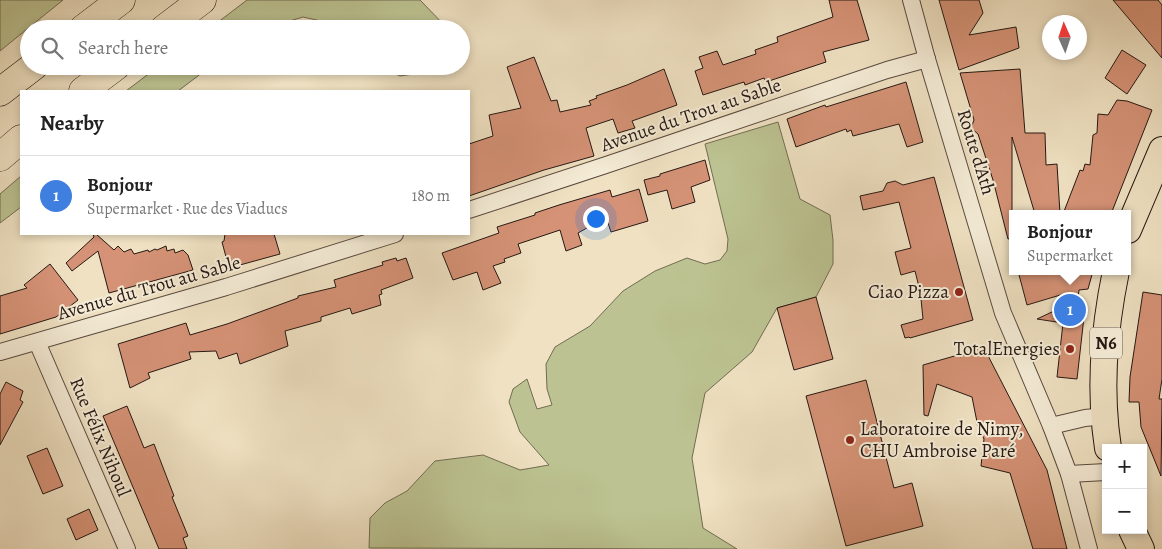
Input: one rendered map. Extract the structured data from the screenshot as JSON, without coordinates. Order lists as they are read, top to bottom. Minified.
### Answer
{"streets":{"main road":["N6"],"street":["Avenue du Trou au Sable","Route d'Ath","Rue Félix Nihoul"]},"crossings":[["Avenue du Trou au Sable","Route d'Ath"],["Avenue du Trou au Sable","Rue Félix Nihoul"]],"places":["Ciao Pizza","TotalEnergies","Laboratoire de Nimy, CHU Ambroise Paré"],"north":"top","page":{"search":"Search here","heading":"Nearby","list":[{"mark":"1","name":"Bonjour","note":"Supermarket · Rue des Viaducs","value":"180 m"}],"popup":["Bonjour","Supermarket"],"pins":"1","map_buttons":["+","−"]}}
